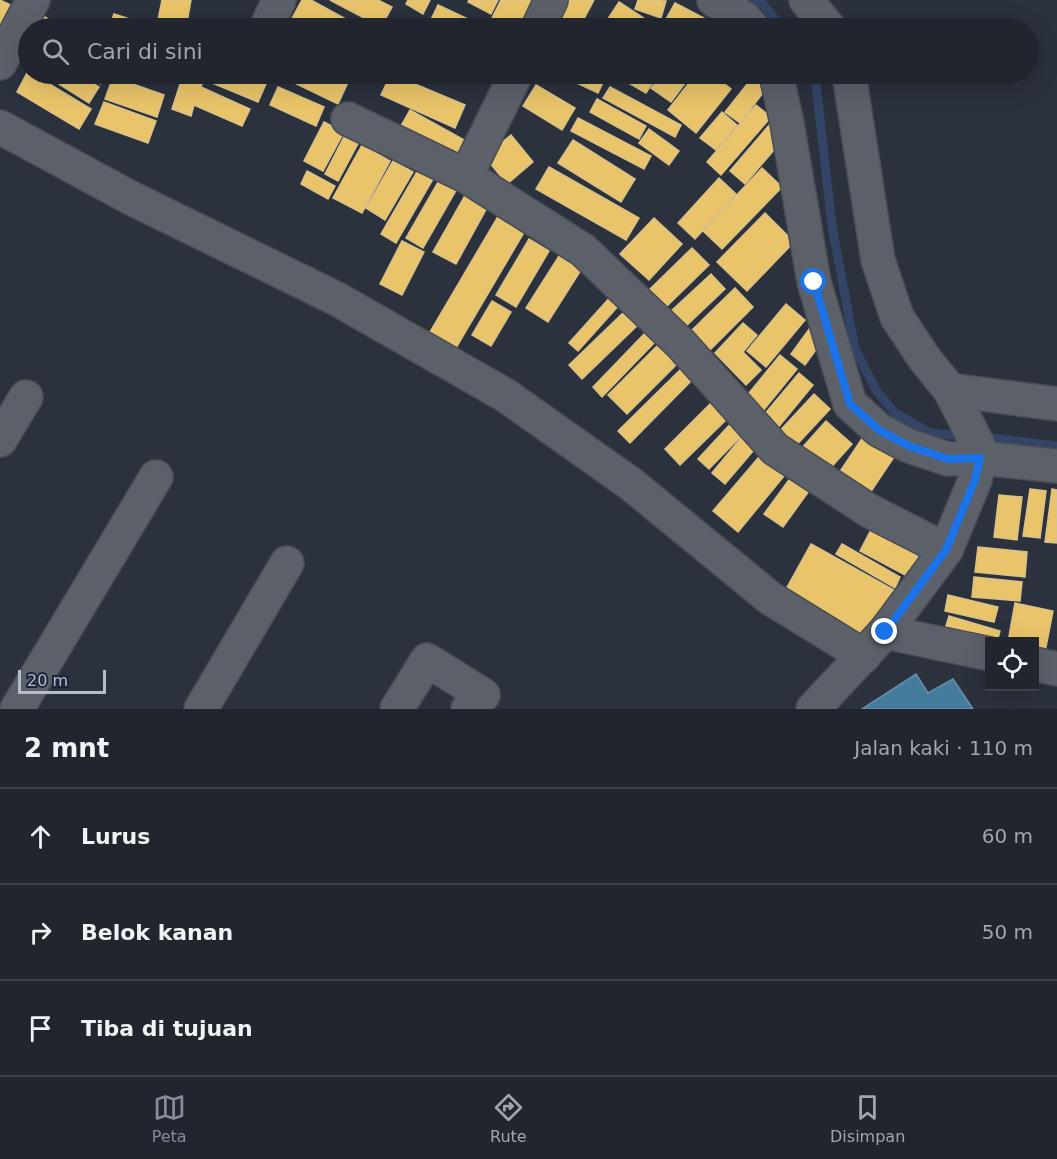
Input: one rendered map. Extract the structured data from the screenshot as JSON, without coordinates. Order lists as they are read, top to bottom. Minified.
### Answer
{"scale_bar":"20 m","page":{"search":"Cari di sini","scale":"20 m","heading":["2 mnt","Jalan kaki · 110 m"],"list":[["Lurus","60 m"],["Belok kanan","50 m"],"Tiba di tujuan"],"nav":["Peta","Rute","Disimpan"]}}
